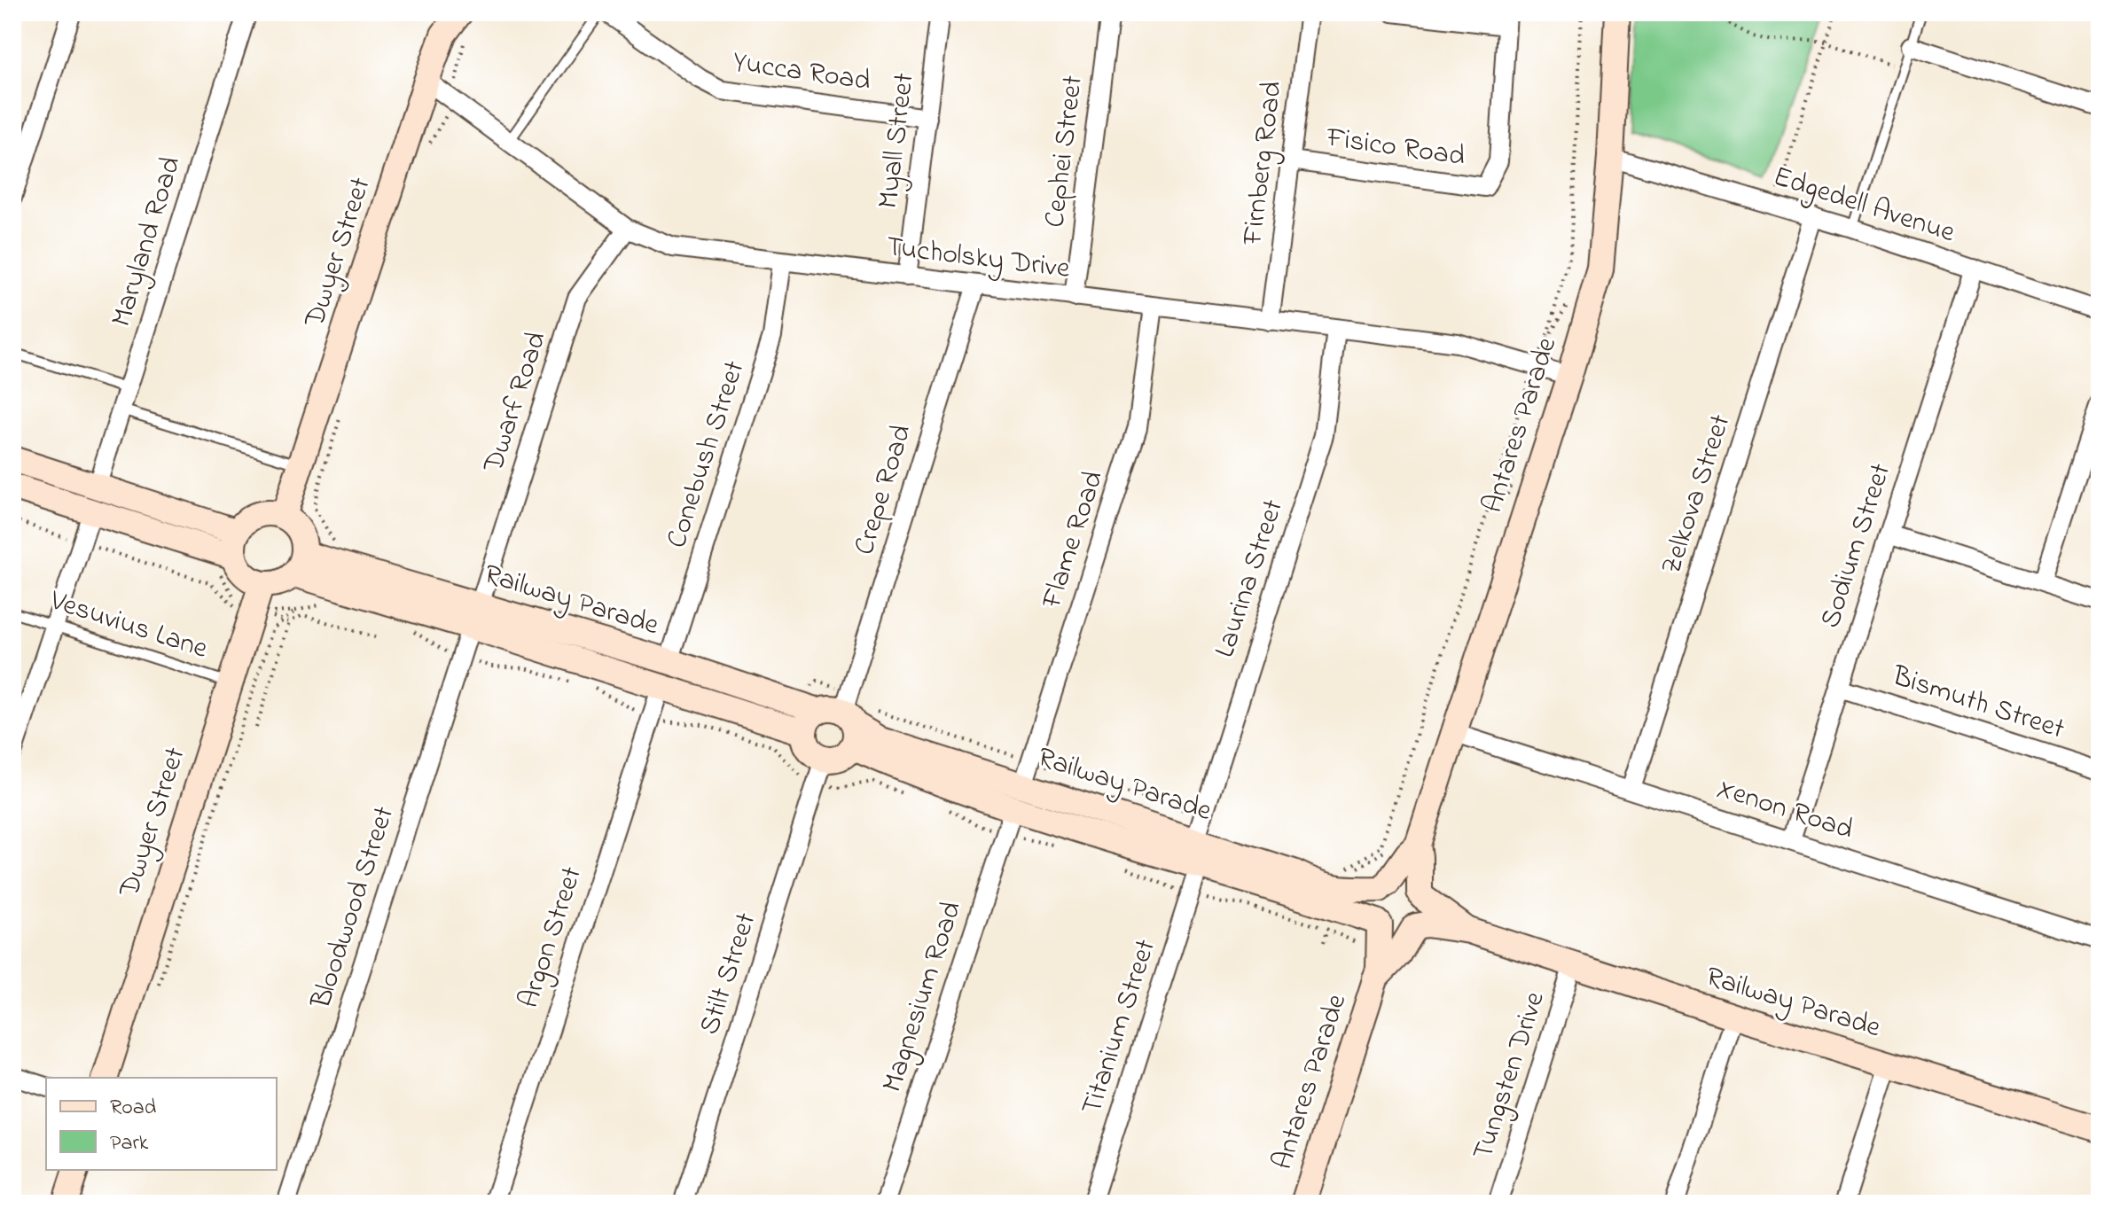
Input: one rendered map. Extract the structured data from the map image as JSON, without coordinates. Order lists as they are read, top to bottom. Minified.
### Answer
{"streets":{"street":["Yucca Road","Myall Street","Fisico Road","Cephei Street","Firnberg Road","Edgedell Avenue","Maryland Road","Dwyer Street","Tucholsky Drive","Dwarf Road","Antares Parade","Conebush Street","Crepe Road","Zelkova Street","Flame Road","Sodium Street","Laurina Street","Railway Parade","Bismuth Street","Xenon Road","Bloodwood Street","Argon Street","Stilt Street","Magnesium Road","Titanium Street","Tungsten Drive"],"lane":["Vesuvius Lane"]},"crossings":[["Yucca Road","Myall Street"],["Myall Street","Tucholsky Drive"],["Fisico Road","Firnberg Road"],["Cephei Street","Tucholsky Drive"],["Firnberg Road","Tucholsky Drive"],["Edgedell Avenue","Antares Parade"],["Edgedell Avenue","Zelkova Street"],["Edgedell Avenue","Sodium Street"],["Dwyer Street","Tucholsky Drive"],["Dwyer Street","Vesuvius Lane"],["Tucholsky Drive","Dwarf Road"],["Tucholsky Drive","Antares Parade"],["Tucholsky Drive","Conebush Street"],["Tucholsky Drive","Crepe Road"],["Tucholsky Drive","Flame Road"],["Tucholsky Drive","Laurina Street"],["Dwarf Road","Railway Parade"],["Dwarf Road","Bloodwood Street"],["Antares Parade","Railway Parade"],["Antares Parade","Xenon Road"],["Conebush Street","Railway Parade"],["Crepe Road","Railway Parade"],["Zelkova Street","Xenon Road"],["Flame Road","Railway Parade"],["Sodium Street","Bismuth Street"],["Sodium Street","Xenon Road"],["Laurina Street","Railway Parade"],["Railway Parade","Bloodwood Street"],["Railway Parade","Argon Street"],["Railway Parade","Magnesium Road"],["Railway Parade","Titanium Street"],["Railway Parade","Tungsten Drive"]],"legend":["Road","Park"]}
